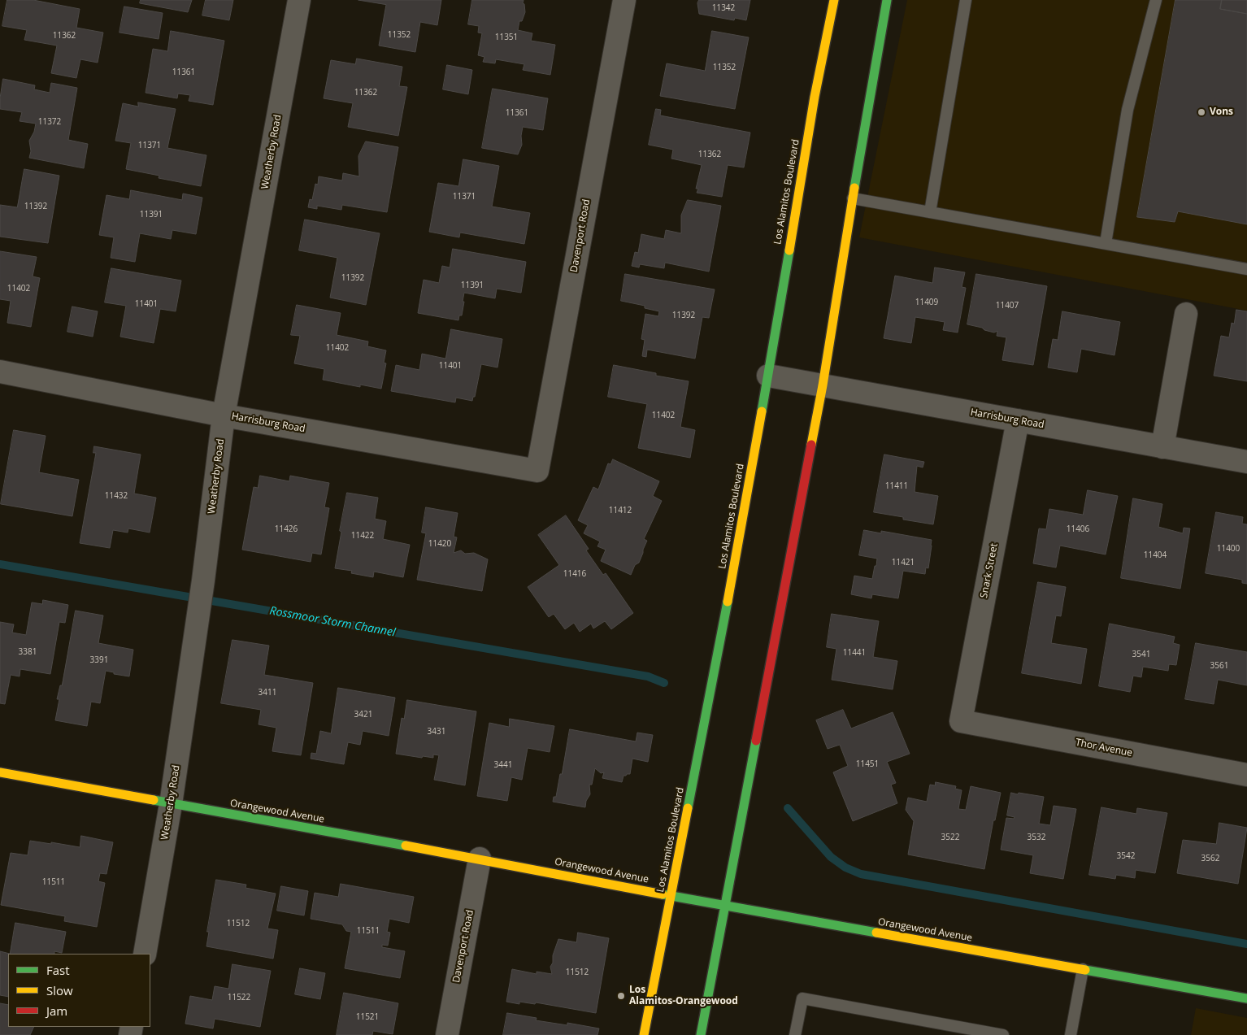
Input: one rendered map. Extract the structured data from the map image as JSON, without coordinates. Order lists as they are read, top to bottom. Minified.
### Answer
{"streets":{"main road":["Los Alamitos Boulevard","Orangewood Avenue"],"street":["Weatherby Road","Davenport Road","Harrisburg Road","Snark Street","Thor Avenue"]},"crossings":[["Weatherby Road","Harrisburg Road"],["Weatherby Road","Orangewood Avenue"],["Los Alamitos Boulevard","Harrisburg Road"],["Los Alamitos Boulevard","Orangewood Avenue"],["Davenport Road","Harrisburg Road"],["Davenport Road","Orangewood Avenue"],["Harrisburg Road","Snark Street"],["Snark Street","Thor Avenue"]],"water":["Rossmoor Storm Channel"],"places":["Vons","Los Alamitos-Orangewood"],"house_numbers":["11342","11352","11362","11351","11352","11361","11362","11361","11372","11371","11362","11371","11392","11391","11392","11391","11402","11409","11401","11407","11392","11402","11401","11402","11411","11432","11412","11426","11406","11422","11420","11400","11404","11421","11416","3381","11441","3541","3391","3561","3411","3421","3431","11451","3441","3522","3532","3542","3562","11511","11512","11511","11512","11522","11521"],"legend":["Fast","Slow","Jam"]}
